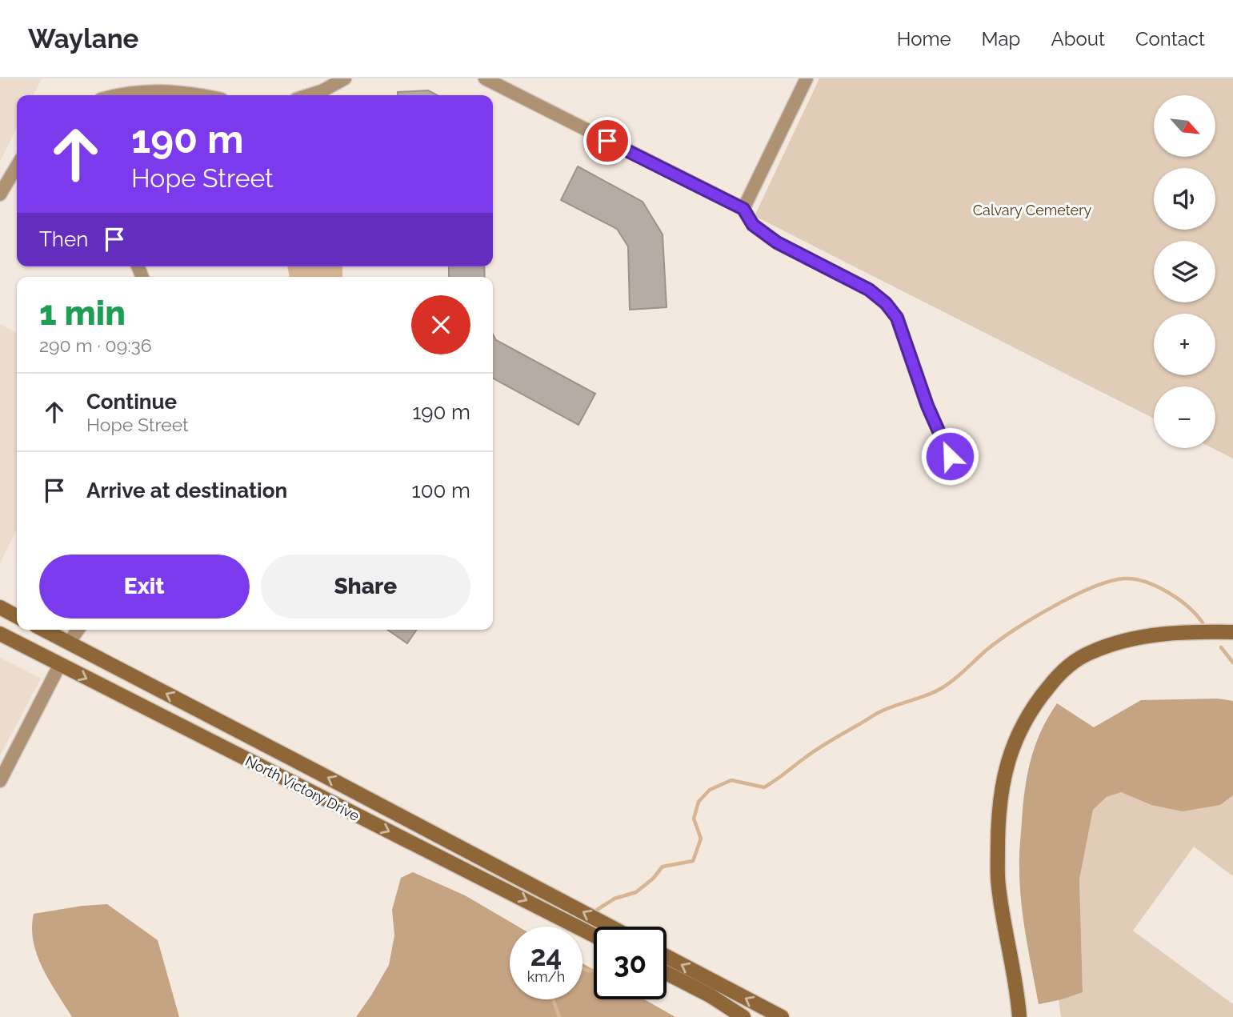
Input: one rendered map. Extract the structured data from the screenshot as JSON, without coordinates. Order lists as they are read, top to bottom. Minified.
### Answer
{"streets":{"main road":["North Victory Drive"]},"parks":["Calvary Cemetery"],"north":"bottom right","page":{"header":"Waylane","nav":["Home","Map","About","Contact"],"map_buttons":["+","−"],"turn":["190 m","Hope Street"],"then":"Then","heading":["1 min","290 m · 09:36"],"list":[{"name":"Continue","note":"Hope Street","value":"190 m"},{"name":"Arrive at destination","value":"100 m"}],"buttons":["Exit","Share"],"speed":"24 km/h","limit":"30"}}
